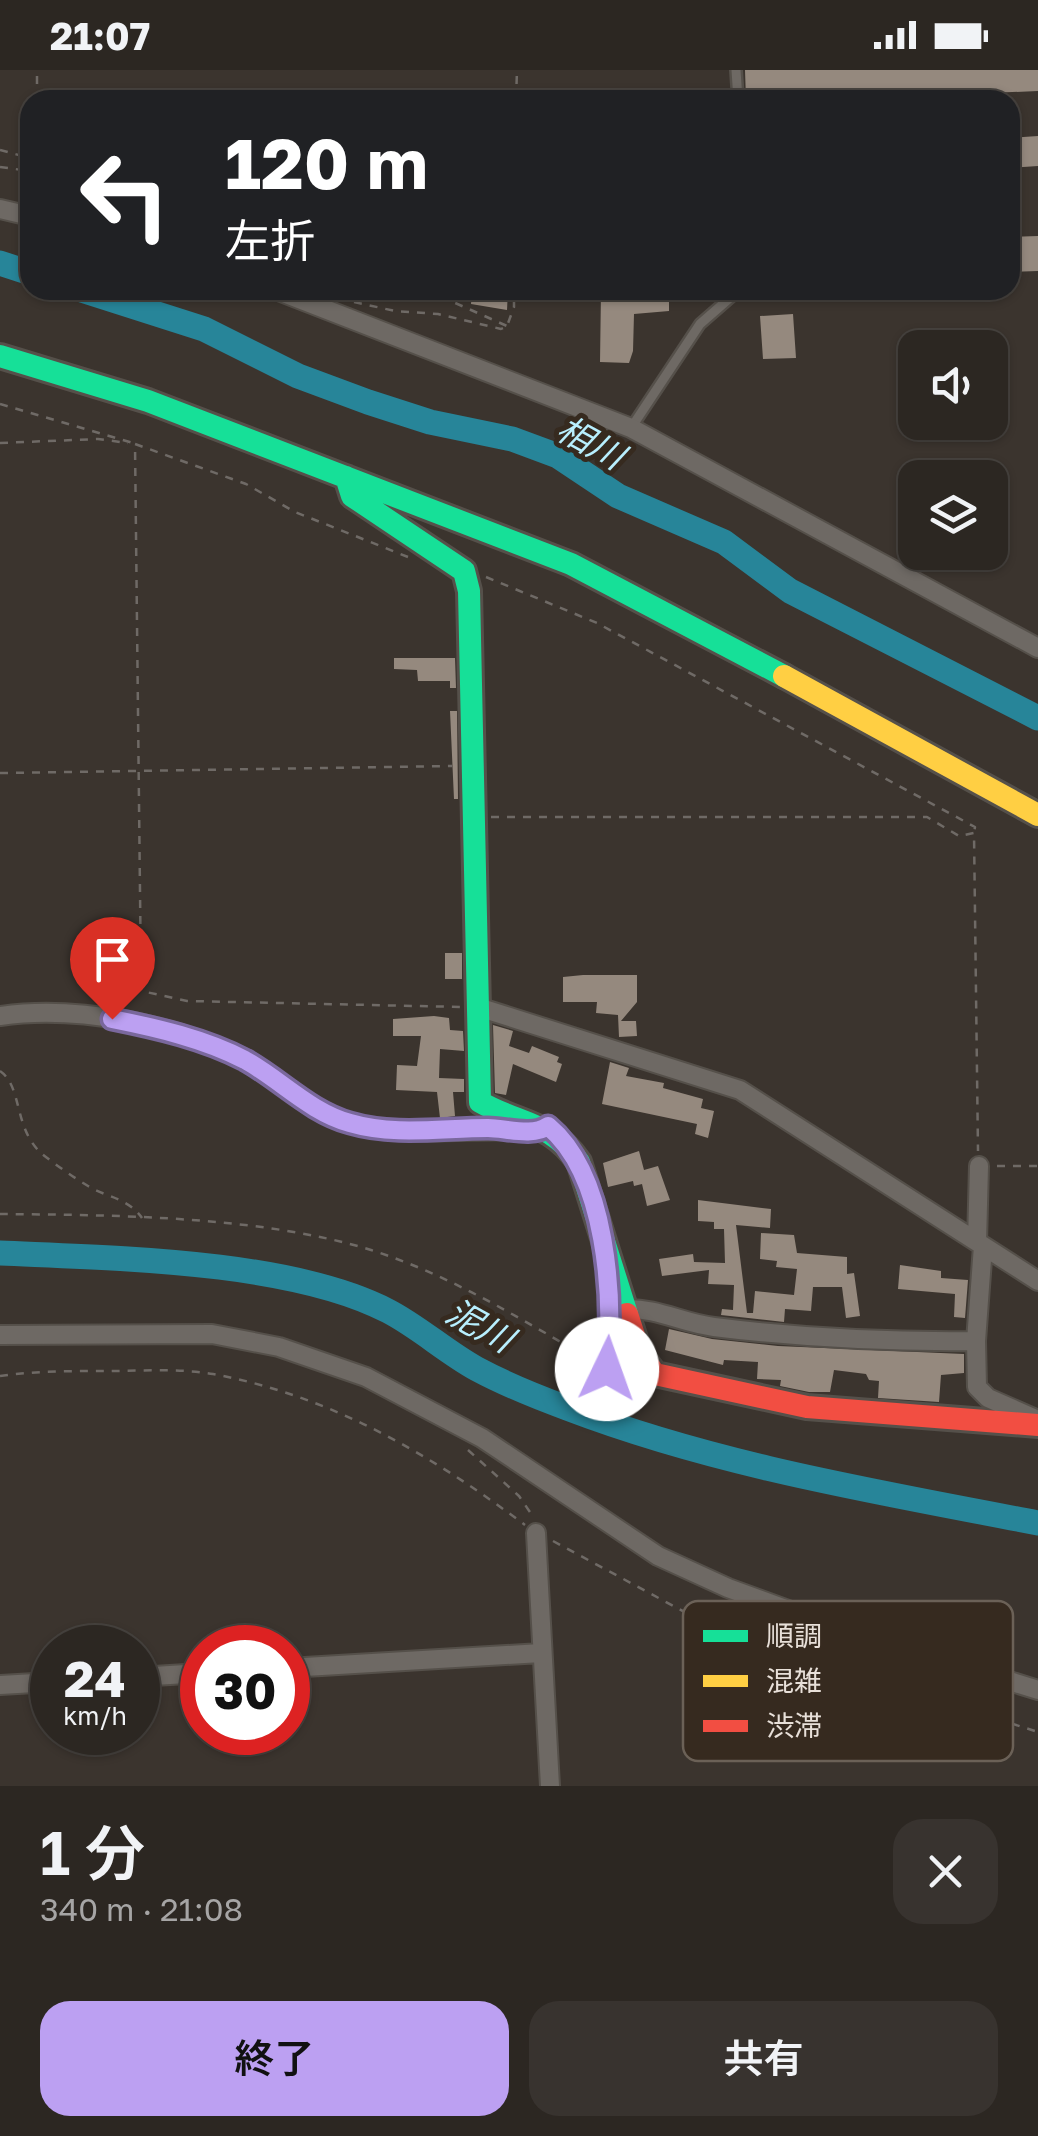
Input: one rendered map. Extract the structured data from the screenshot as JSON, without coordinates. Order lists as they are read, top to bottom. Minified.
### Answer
{"water":["相川","泥川"],"legend":["順調","混雑","渋滞"],"page":{"status":"21:07","turn":["120 m","左折"],"speed":"24 km/h","limit":"30","heading":["1 分","340 m · 21:08"],"buttons":["終了","共有"]}}
